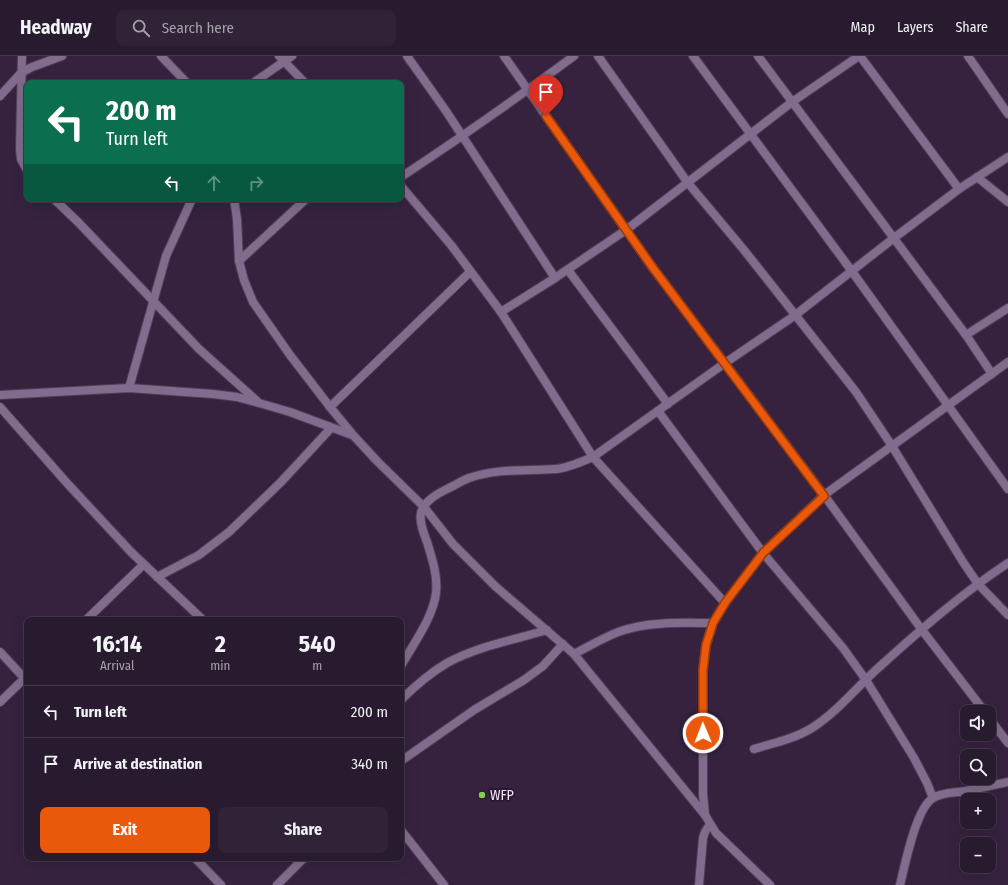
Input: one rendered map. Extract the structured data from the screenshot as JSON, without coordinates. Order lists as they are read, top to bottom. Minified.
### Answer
{"places":["WFP"],"page":{"header":"Headway","search":"Search here","nav":["Map","Layers","Share"],"turn":["200 m","Turn left"],"eta":["16:14","Arrival","2","min","540","m"],"list":[{"name":"Turn left","value":"200 m"},{"name":"Arrive at destination","value":"340 m"}],"map_buttons":["+","−"],"buttons":["Exit","Share"]}}
